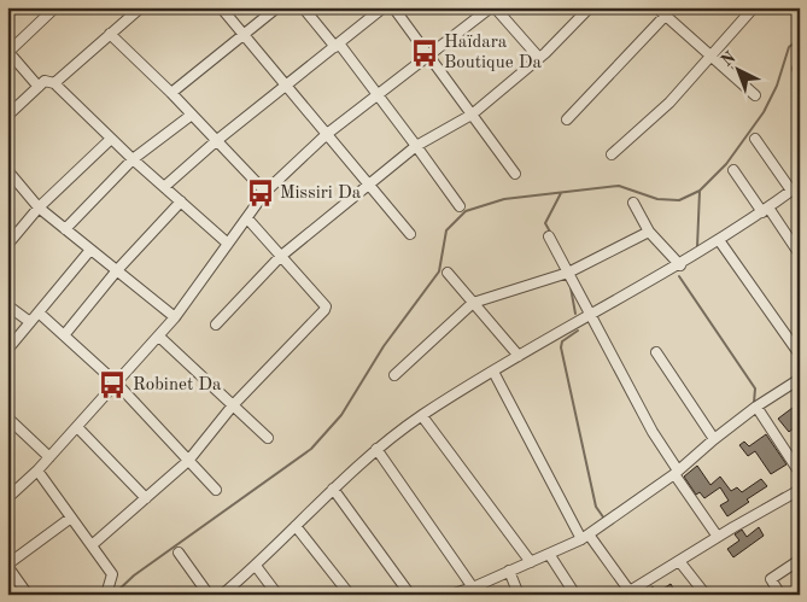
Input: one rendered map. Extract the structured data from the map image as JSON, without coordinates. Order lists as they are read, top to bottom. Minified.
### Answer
{"places":{"bus stop":["Haïdara Boutique Da","Missiri Da","Robinet Da"]},"north":"top left"}
